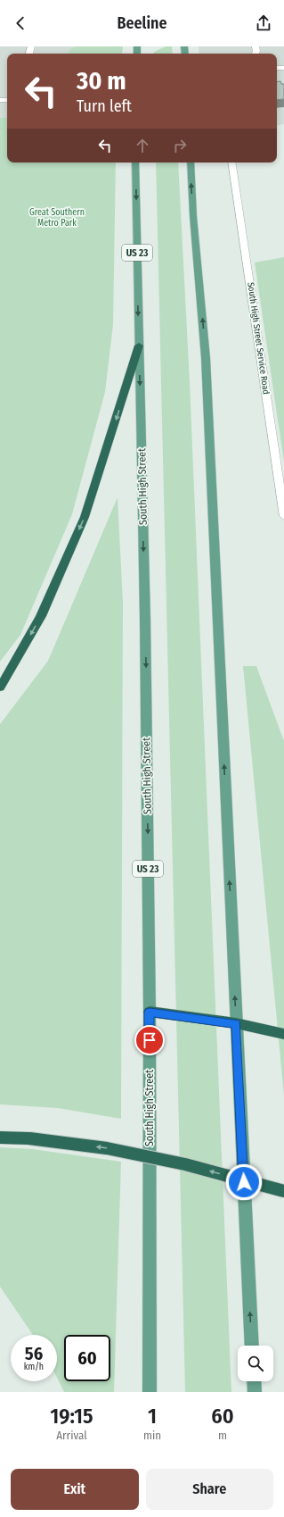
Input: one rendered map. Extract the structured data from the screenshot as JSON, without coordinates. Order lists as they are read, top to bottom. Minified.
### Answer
{"streets":{"main road":["US 23","South High Street"],"street":["South High Street Service Road"]},"parks":["Great Southern Metro Park"],"page":{"header":"Beeline","turn":["30 m","Turn left"],"speed":"56 km/h","limit":"60","eta":["19:15","Arrival","1","min","60","m"],"buttons":["Exit","Share"]}}
